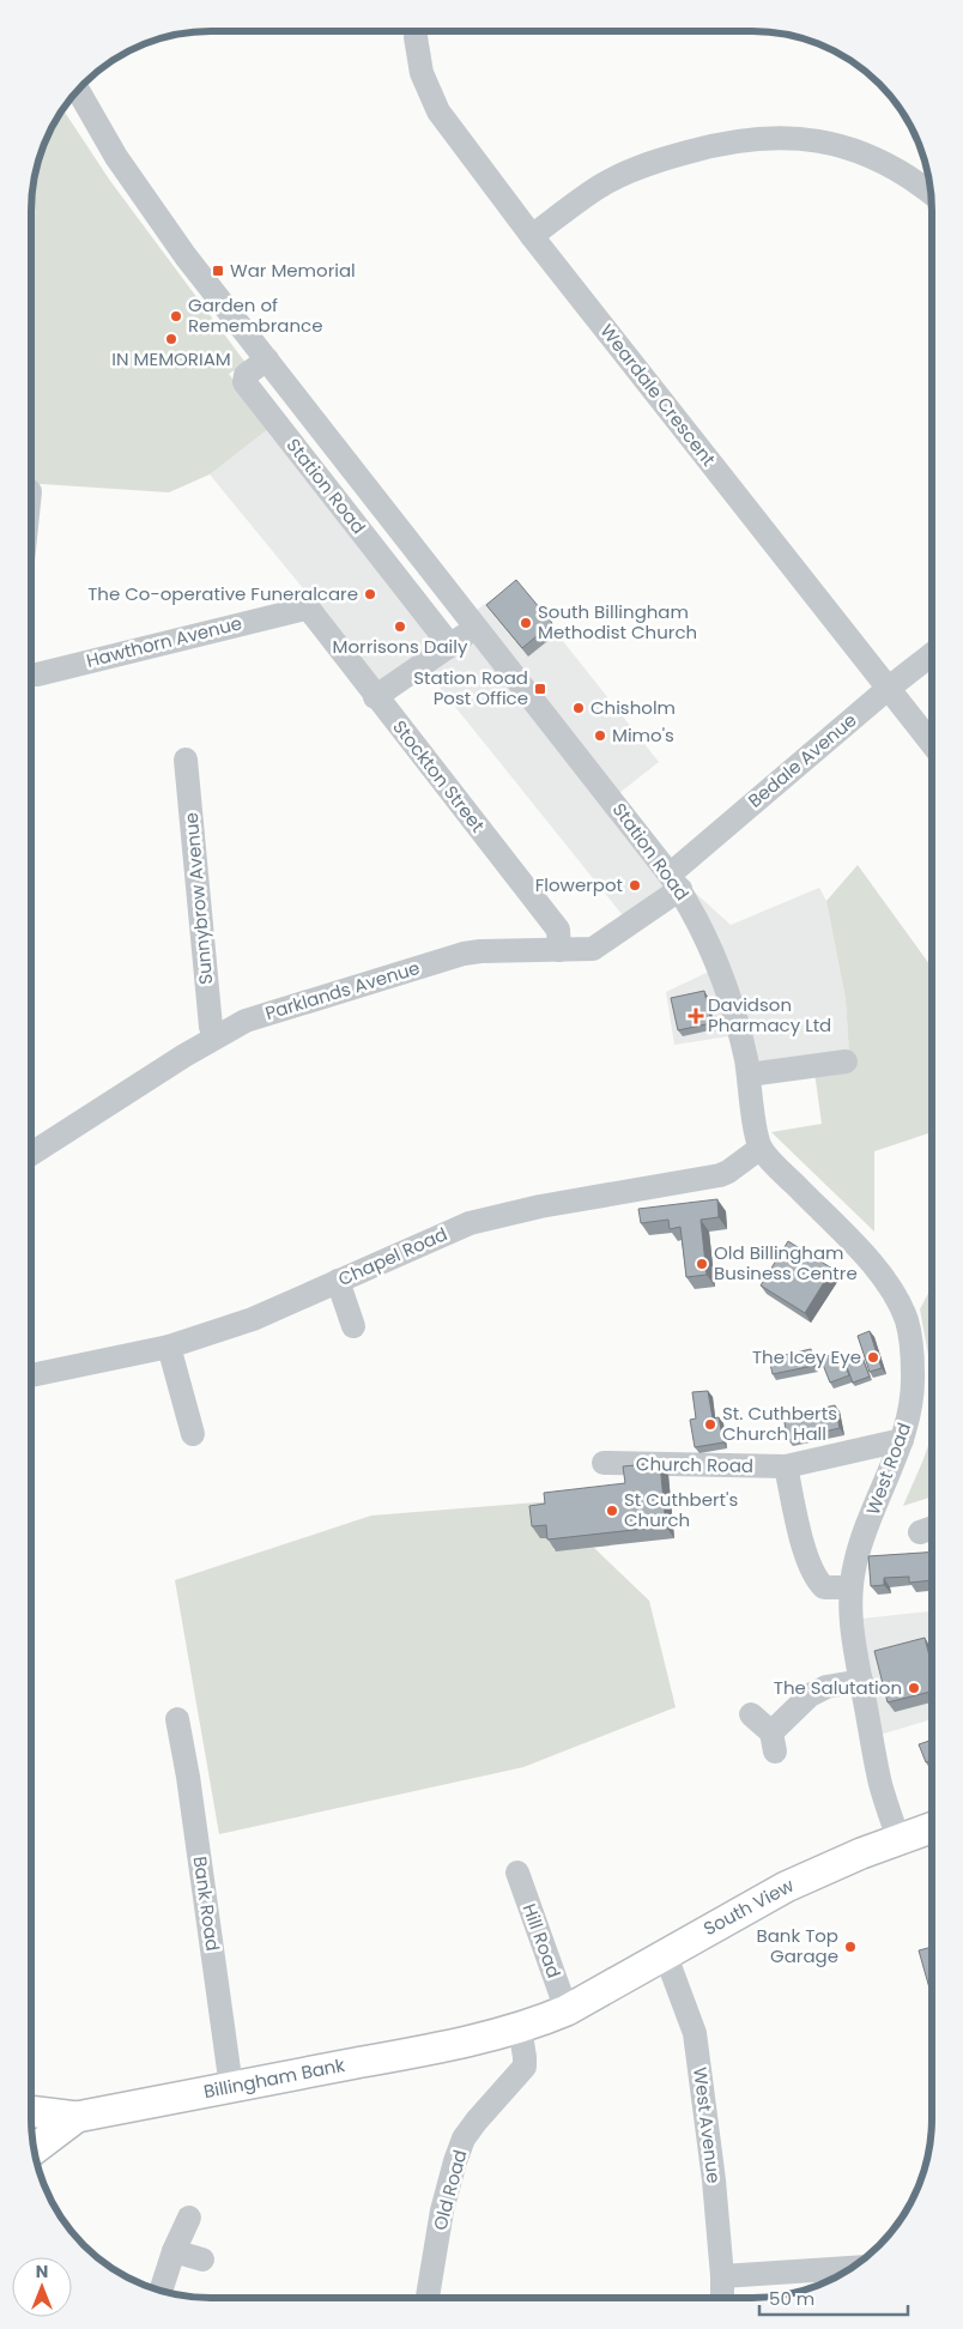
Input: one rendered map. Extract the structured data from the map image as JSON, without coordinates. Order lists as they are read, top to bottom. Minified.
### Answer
{"streets":{"main road":["South View","Billingham Bank"],"street":["Weardale Crescent","Station Road","Hawthorn Avenue","Bedale Avenue","Stockton Street","Sunnybrow Avenue","Parklands Avenue","Chapel Road","Church Road","West Road","Bank Road","Hill Road","West Avenue","Old Road"]},"crossings":[["Weardale Crescent","Bedale Avenue"],["Station Road","Bedale Avenue"],["Station Road","Parklands Avenue"],["Station Road","Chapel Road"],["Station Road","West Road"],["Hawthorn Avenue","Stockton Street"],["Bedale Avenue","Parklands Avenue"],["Stockton Street","Parklands Avenue"],["Sunnybrow Avenue","Parklands Avenue"],["Chapel Road","West Road"],["Church Road","West Road"],["West Road","South View"],["Bank Road","Billingham Bank"],["South View","Hill Road"],["South View","Billingham Bank"],["South View","West Avenue"],["Hill Road","Billingham Bank"],["Billingham Bank","Old Road"]],"places":{"transit":["War Memorial","Station Road Post Office"],"other":["Garden of Remembrance","IN MEMORIAM","The Co-operative Funeralcare","South Billingham Methodist Church","Morrisons Daily","Chisholm","Mimo's","Flowerpot","Old Billingham Business Centre","The Icey Eye","St. Cuthberts Church Hall","St Cuthbert's Church","The Salutation","Bank Top Garage"],"health":["Davidson Pharmacy Ltd"]},"scale_bar":"50 m","north":"top"}
